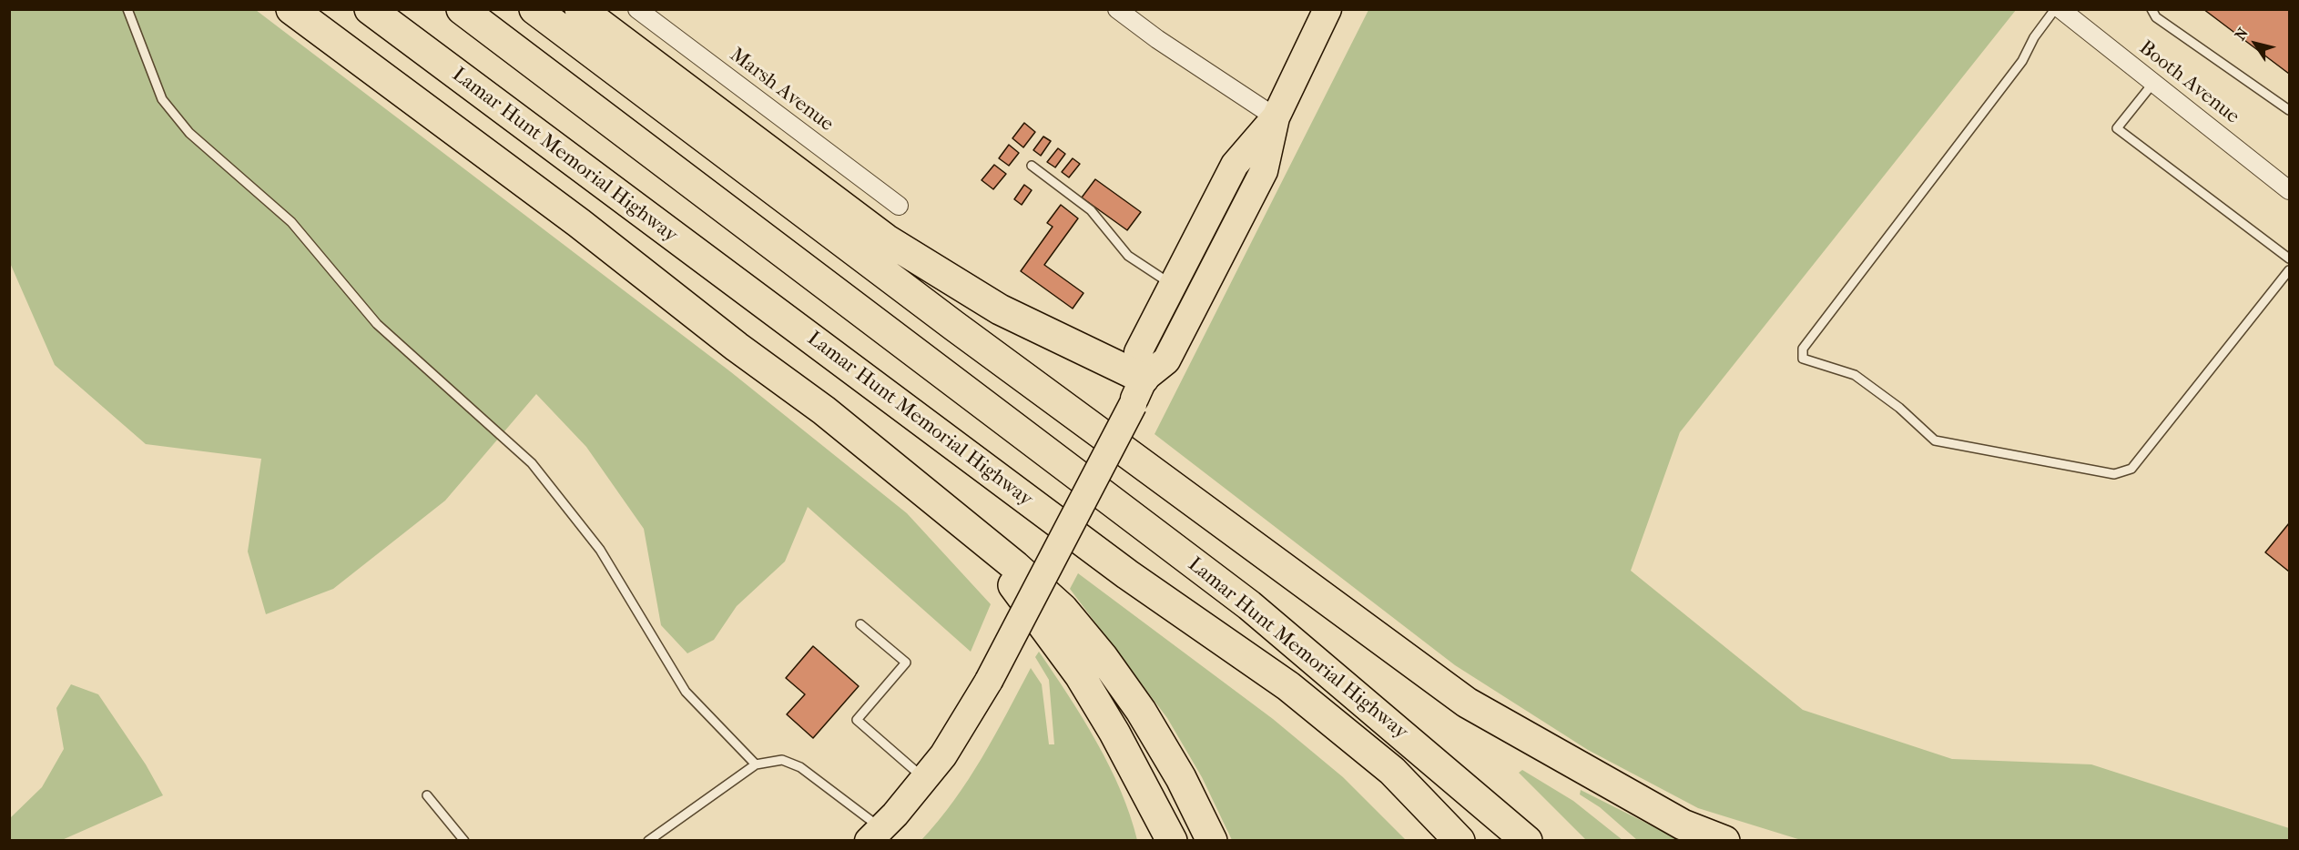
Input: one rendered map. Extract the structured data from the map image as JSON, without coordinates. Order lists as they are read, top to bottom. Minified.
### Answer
{"streets":{"highway":["Lamar Hunt Memorial Highway"],"street":["Booth Avenue","Marsh Avenue"]},"north":"top left"}
